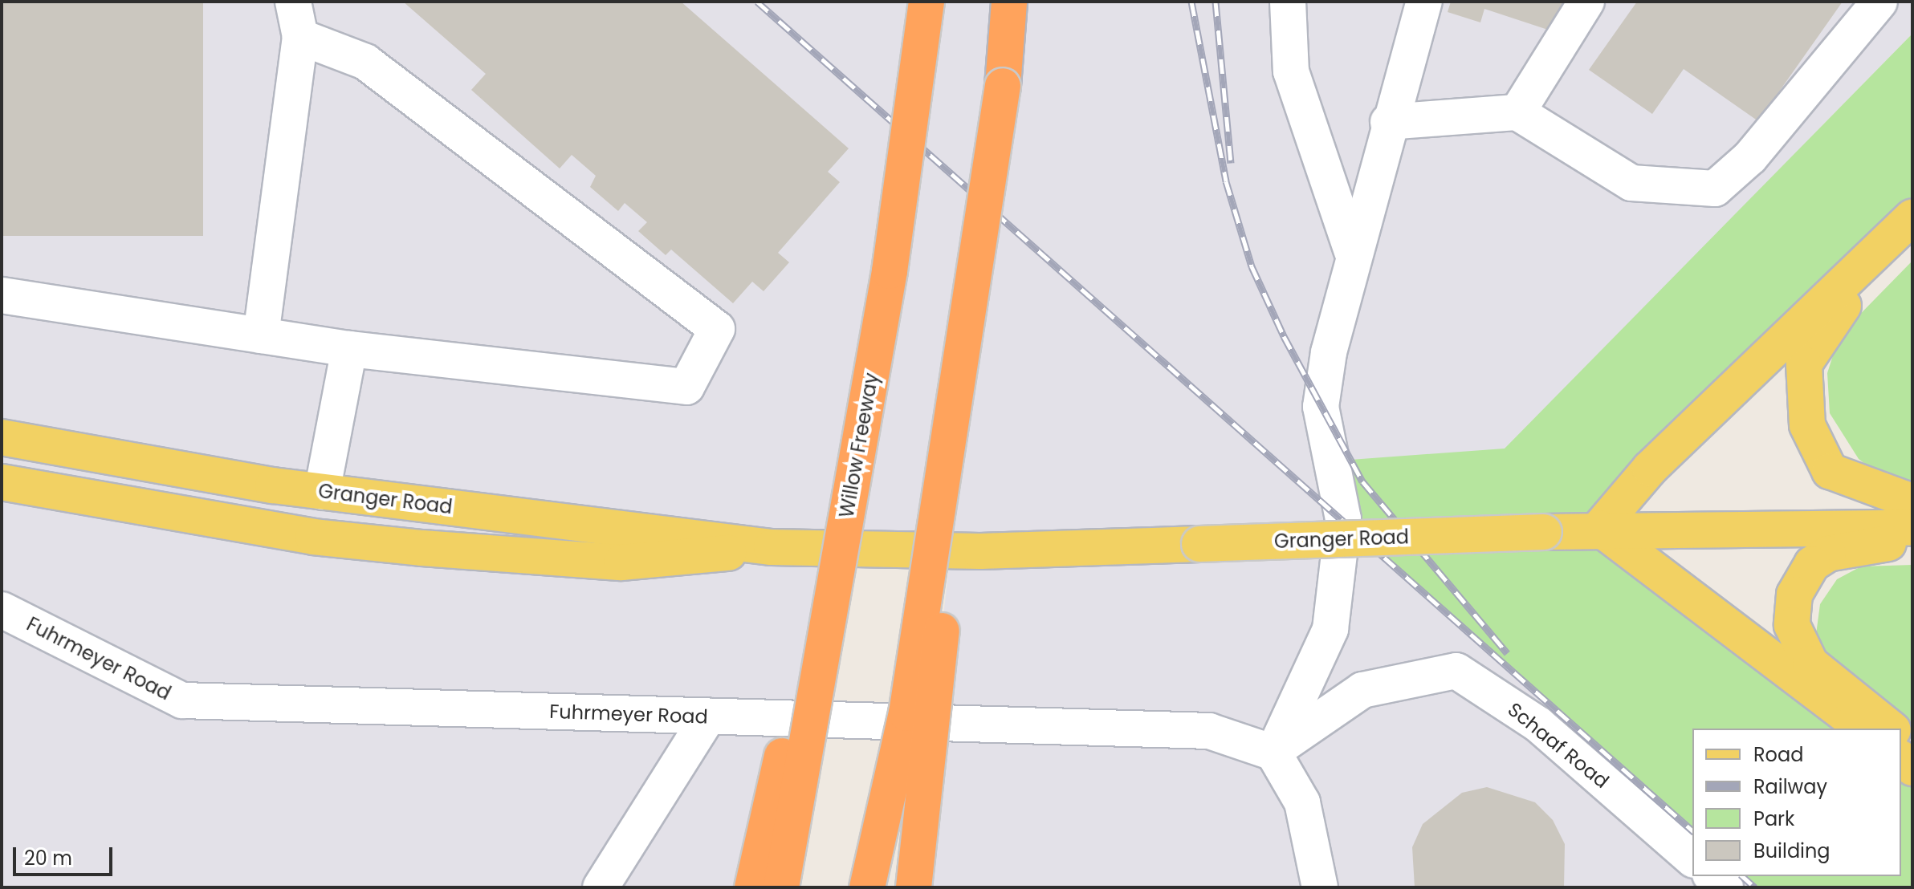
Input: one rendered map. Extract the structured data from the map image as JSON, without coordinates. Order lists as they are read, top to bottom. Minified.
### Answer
{"streets":{"highway":["Willow Freeway"],"main road":["Granger Road"],"street":["Fuhrmeyer Road","Schaaf Road"]},"crossings":[["Fuhrmeyer Road","Schaaf Road"]],"legend":["Road","Railway","Park","Building"],"scale_bar":"20 m"}
